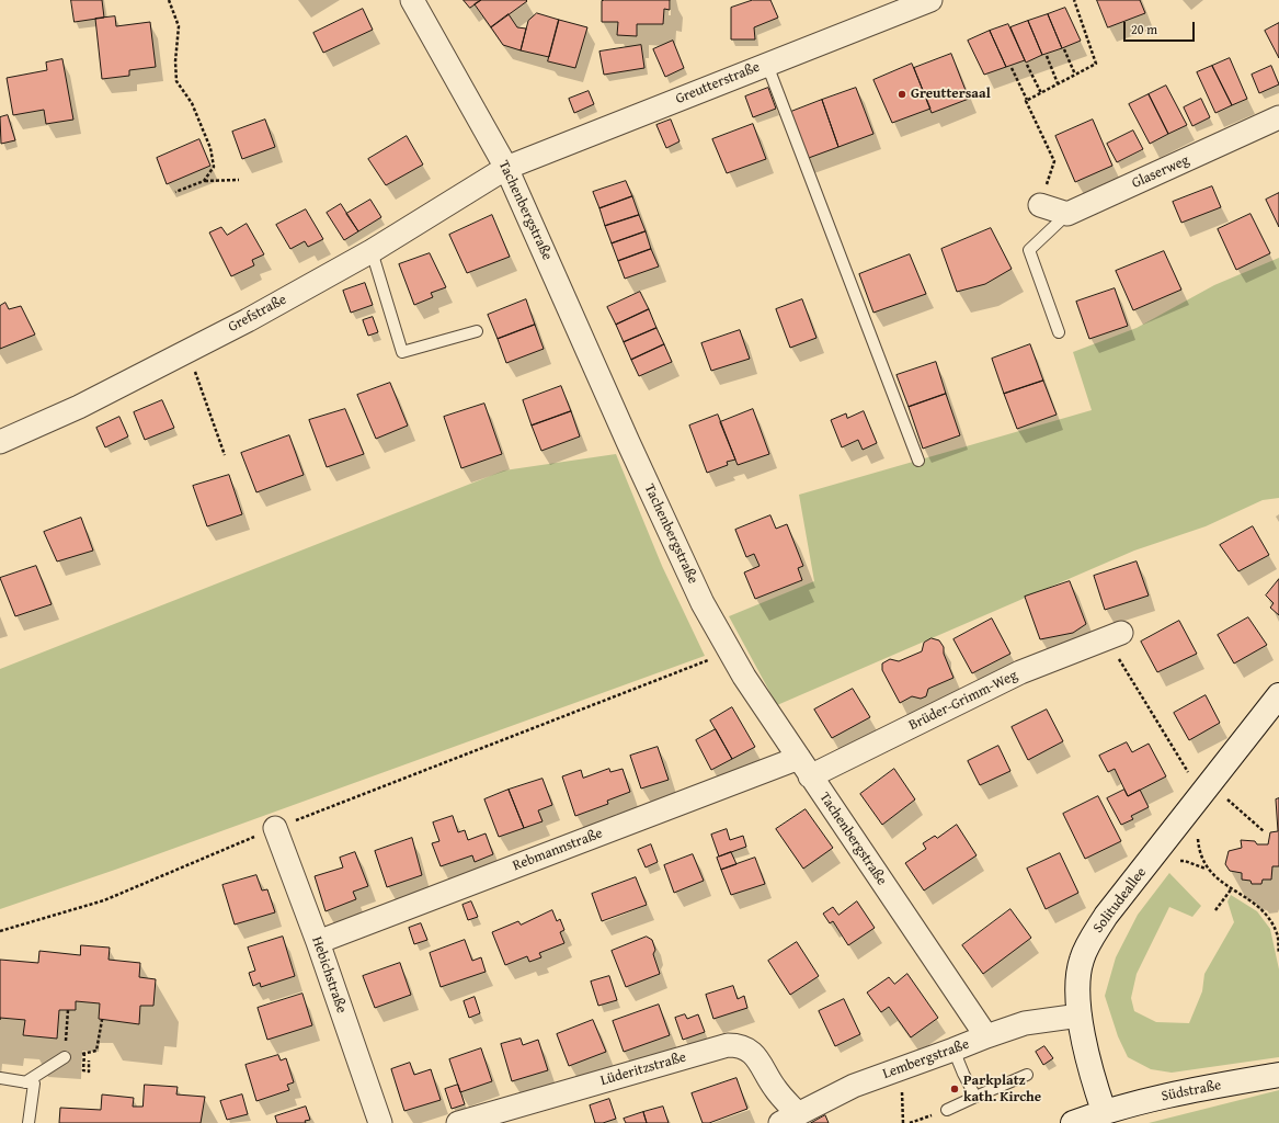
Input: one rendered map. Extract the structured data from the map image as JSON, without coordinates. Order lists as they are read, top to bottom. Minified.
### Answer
{"streets":{"main road":["Solitudeallee","Südstraße"],"street":["Greutterstraße","Glaserweg","Tachenbergstraße","Grefstraße","Brüder-Grimm-Weg","Rebmannstraße","Hebichstraße","Lembergstraße","Lüderitzstraße"]},"crossings":[["Greutterstraße","Tachenbergstraße"],["Greutterstraße","Grefstraße"],["Tachenbergstraße","Grefstraße"],["Tachenbergstraße","Brüder-Grimm-Weg"],["Tachenbergstraße","Rebmannstraße"],["Tachenbergstraße","Lembergstraße"],["Brüder-Grimm-Weg","Rebmannstraße"],["Rebmannstraße","Hebichstraße"],["Solitudeallee","Lembergstraße"],["Solitudeallee","Südstraße"],["Lembergstraße","Lüderitzstraße"]],"places":["Greuttersaal","Parkplatz kath. Kirche"],"scale_bar":"20 m"}
